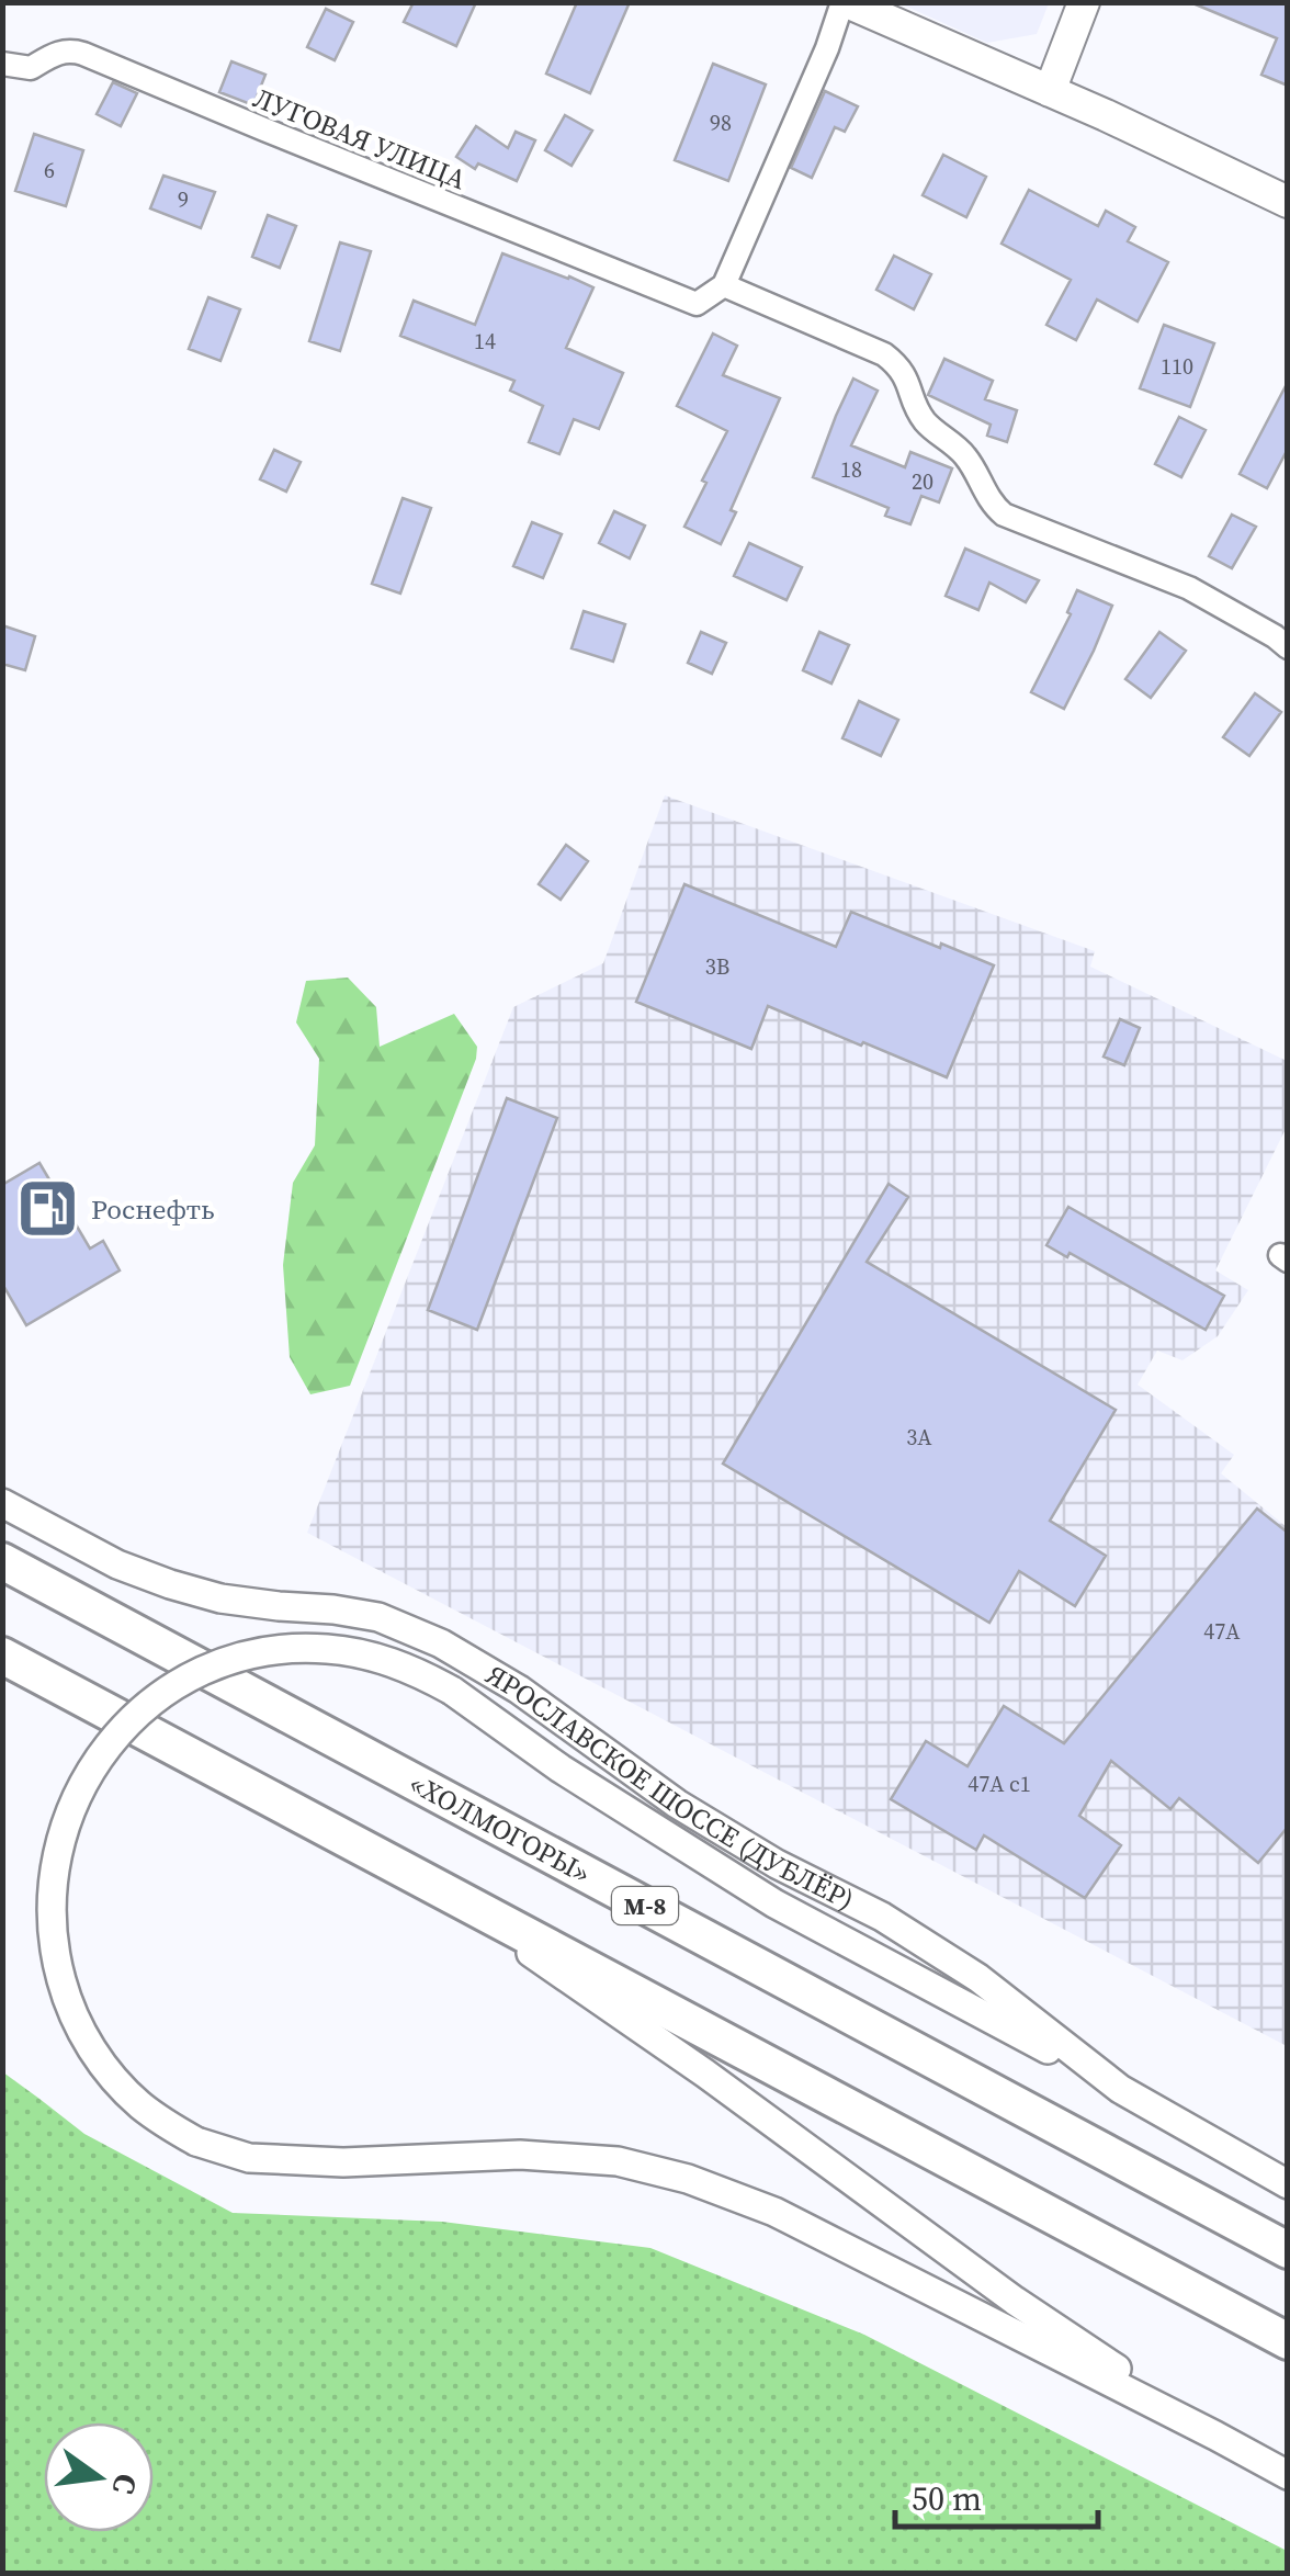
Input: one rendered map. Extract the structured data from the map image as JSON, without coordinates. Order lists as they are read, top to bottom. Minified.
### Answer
{"streets":{"highway":["«ХОЛМОГОРЫ»","М-8"],"street":["ЛУГОВАЯ УЛИЦА","ЯРОСЛАВСКОЕ ШОССЕ (ДУБЛЁР)"]},"places":{"fuel station":["Роснефть"]},"house_numbers":["98","6","9","14","110","18","20","3В","3А","47А","47А с1"],"scale_bar":"50 m","north":"right"}
